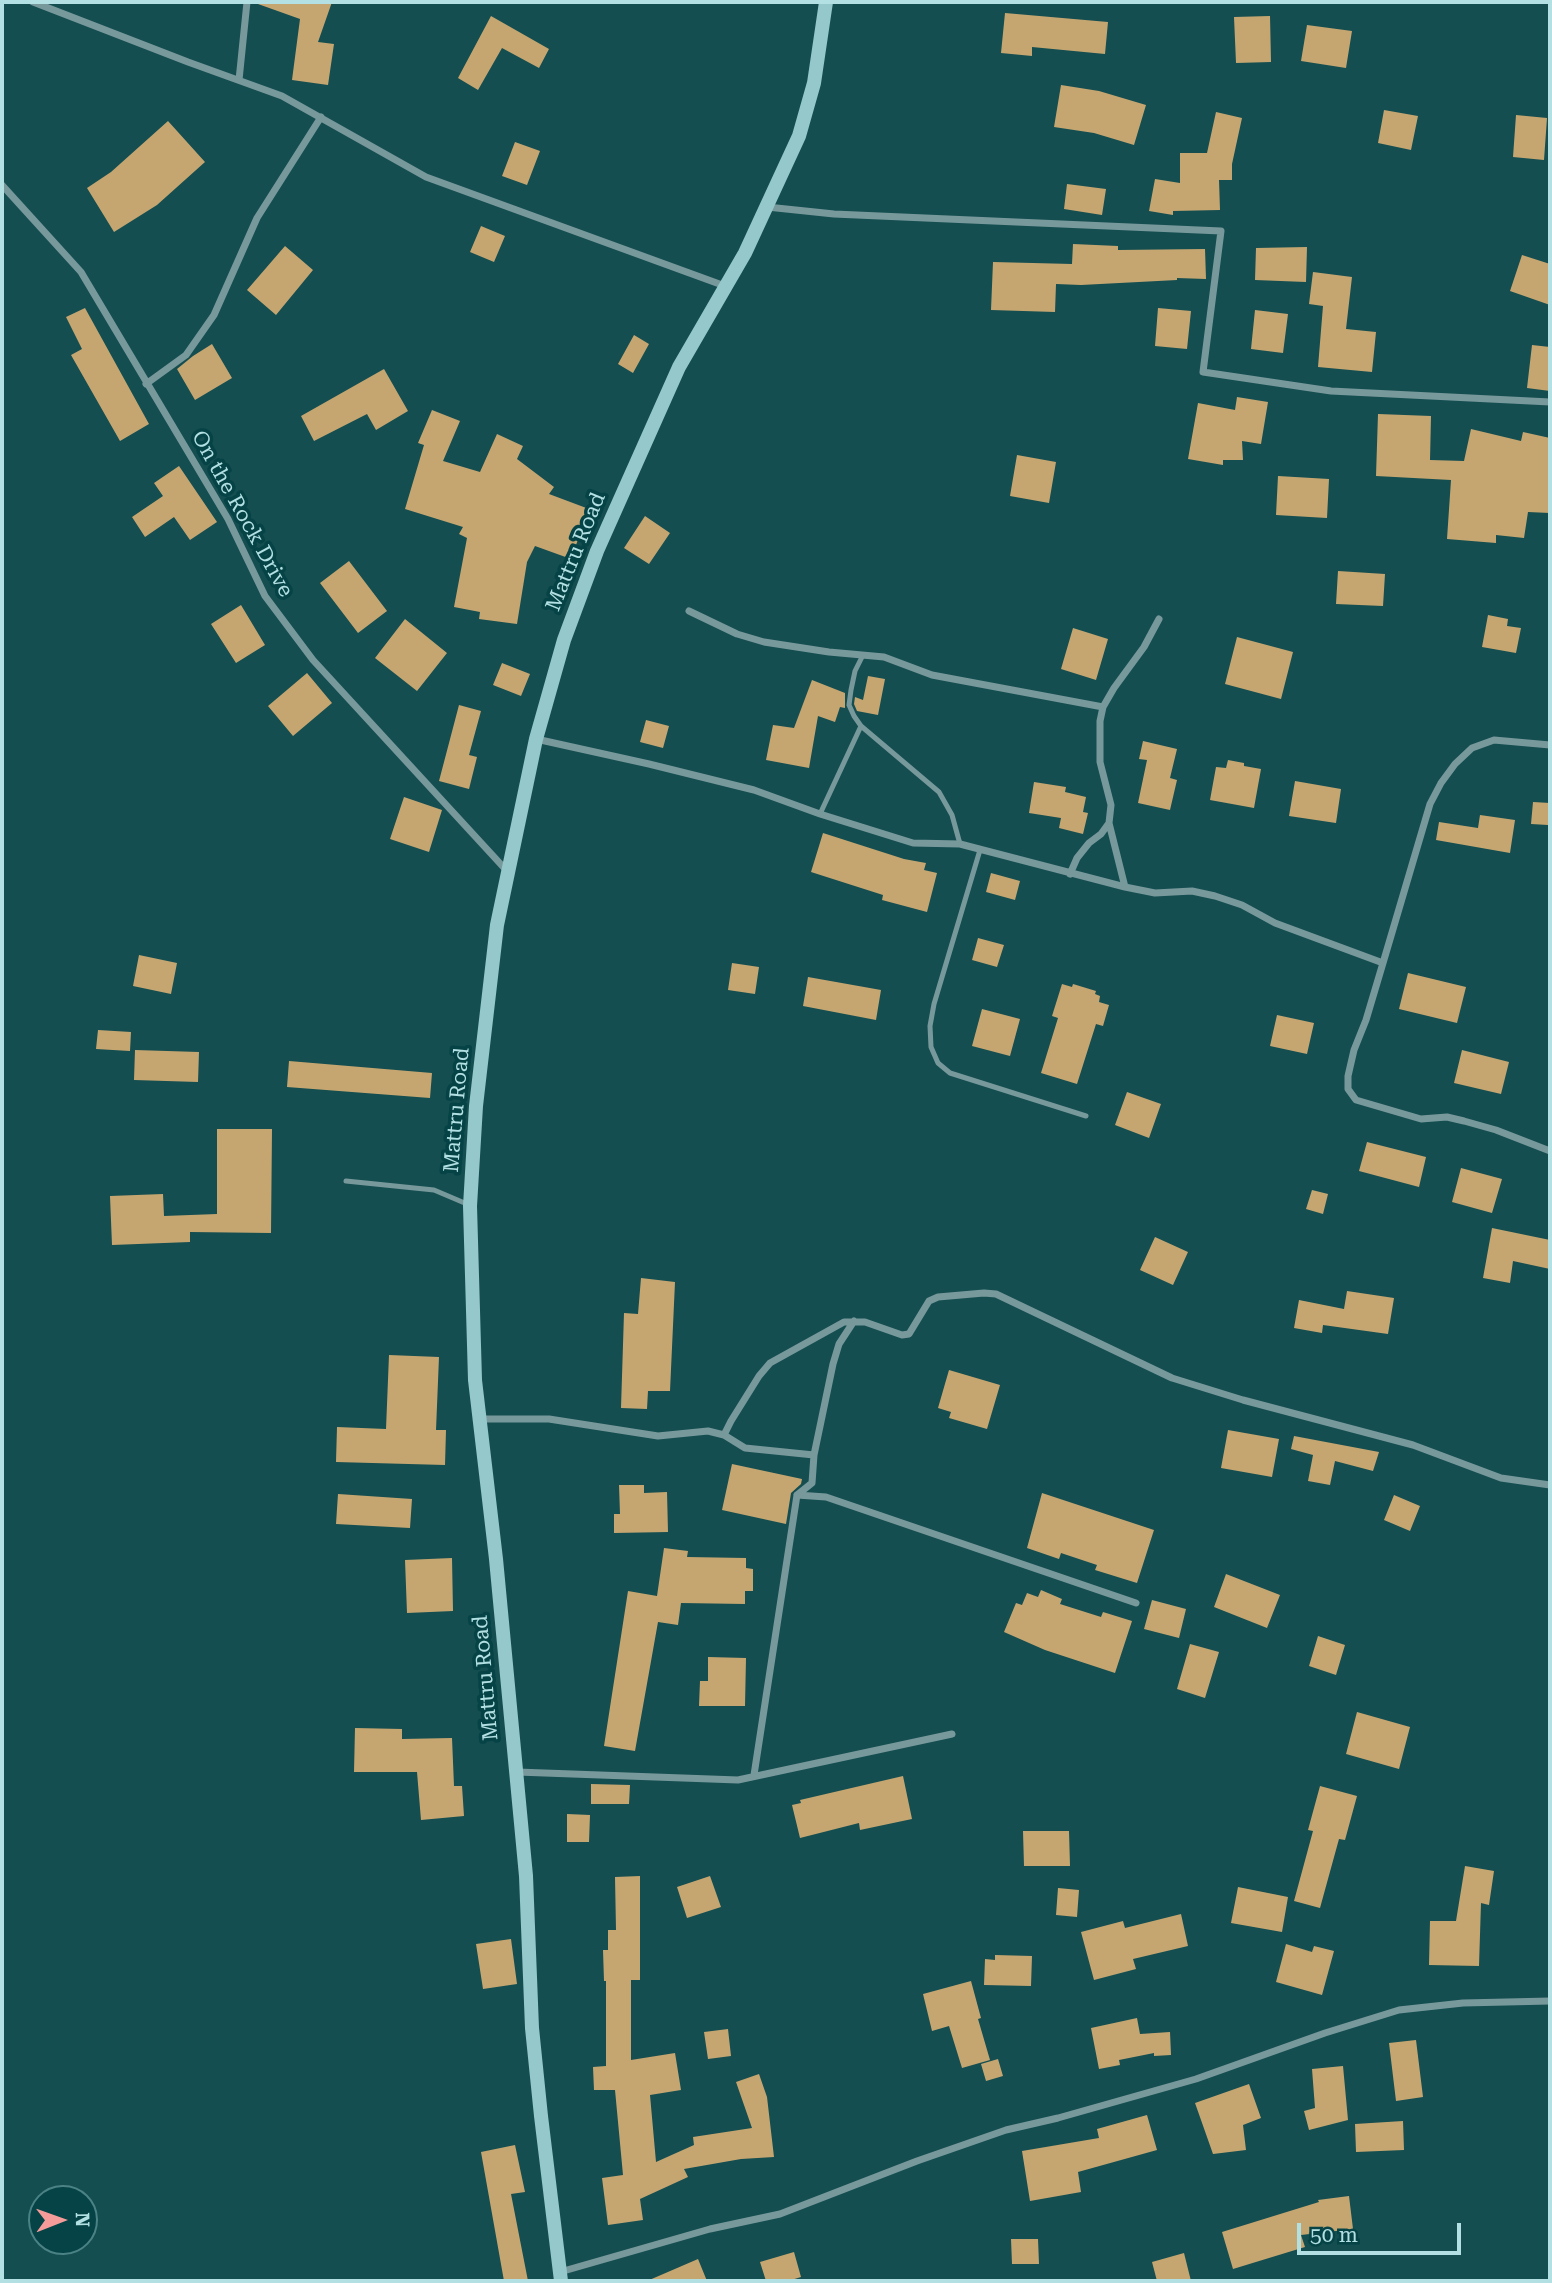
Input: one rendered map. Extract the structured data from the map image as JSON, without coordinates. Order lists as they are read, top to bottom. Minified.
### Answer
{"streets":{"main road":["Mattru Road"],"street":["On the Rock Drive"]},"crossings":[["On the Rock Drive","Mattru Road"]],"scale_bar":"50 m","north":"right"}
